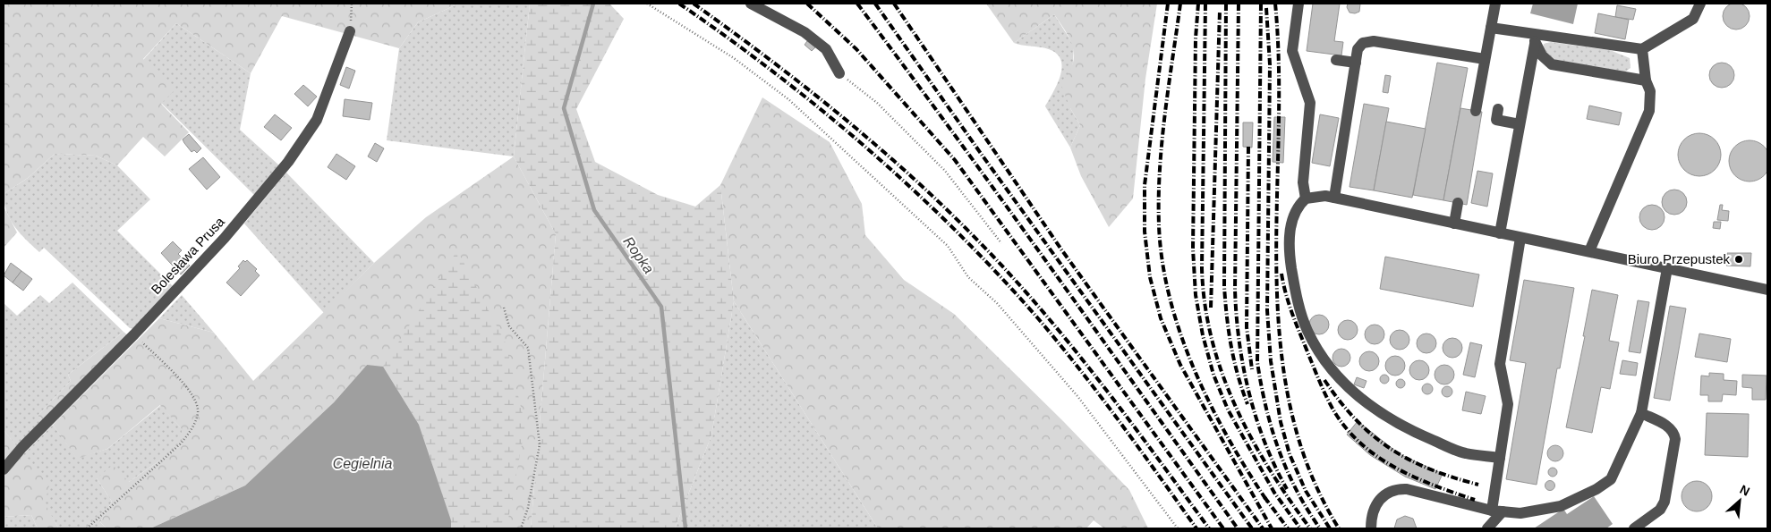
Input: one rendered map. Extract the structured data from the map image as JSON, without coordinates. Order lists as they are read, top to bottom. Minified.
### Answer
{"streets":{"street":["Bolesława Prusa"]},"water":["Ropka","Cegielnia"],"places":["Biuro Przepustek"],"north":"top right"}
